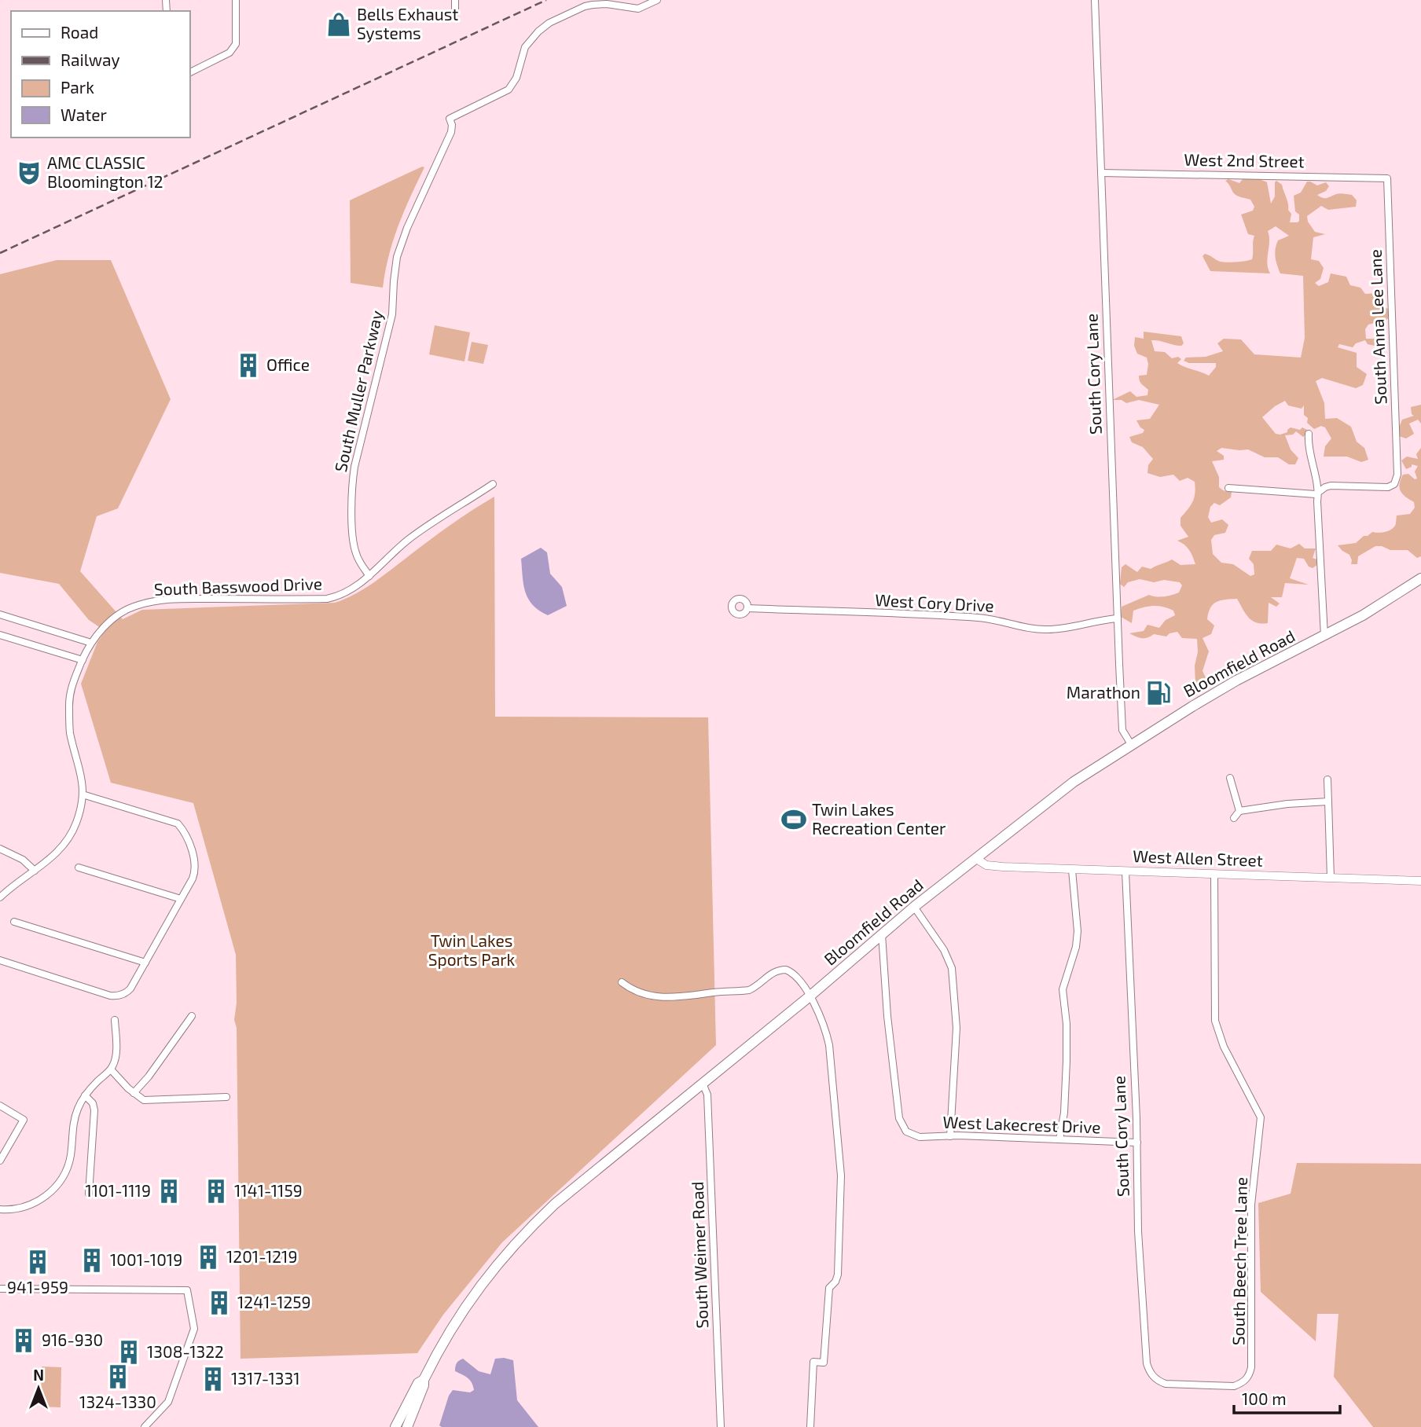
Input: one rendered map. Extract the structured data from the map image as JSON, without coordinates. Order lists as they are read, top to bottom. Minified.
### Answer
{"streets":{"main road":["Bloomfield Road"],"street":["West 2nd Street","South Anna Lee Lane","South Cory Lane","South Muller Parkway","South Basswood Drive","West Cory Drive","West Allen Street","West Lakecrest Drive","South Weimer Road","South Beech Tree Lane"]},"crossings":[["West 2nd Street","South Anna Lee Lane"],["West 2nd Street","South Cory Lane"],["South Cory Lane","West Cory Drive"],["South Cory Lane","Bloomfield Road"],["South Cory Lane","West Allen Street"],["South Cory Lane","West Lakecrest Drive"],["South Cory Lane","South Beech Tree Lane"],["South Muller Parkway","South Basswood Drive"],["Bloomfield Road","West Allen Street"],["Bloomfield Road","West Lakecrest Drive"],["Bloomfield Road","South Weimer Road"],["West Allen Street","South Beech Tree Lane"]],"parks":["Twin Lakes Sports Park"],"places":{"shop":["Bells Exhaust Systems"],"theatre":["AMC CLASSIC Bloomington 12"],"building":["Office","1101-1119","1141-1159","1201-1219","1001-1019","941-959","1241-1259","916-930","1308-1322","1324-1330","1317-1331"],"fuel station":["Marathon"],"sports":["Twin Lakes Recreation Center"]},"legend":["Road","Railway","Park","Water"],"scale_bar":"100 m","north":"top"}
